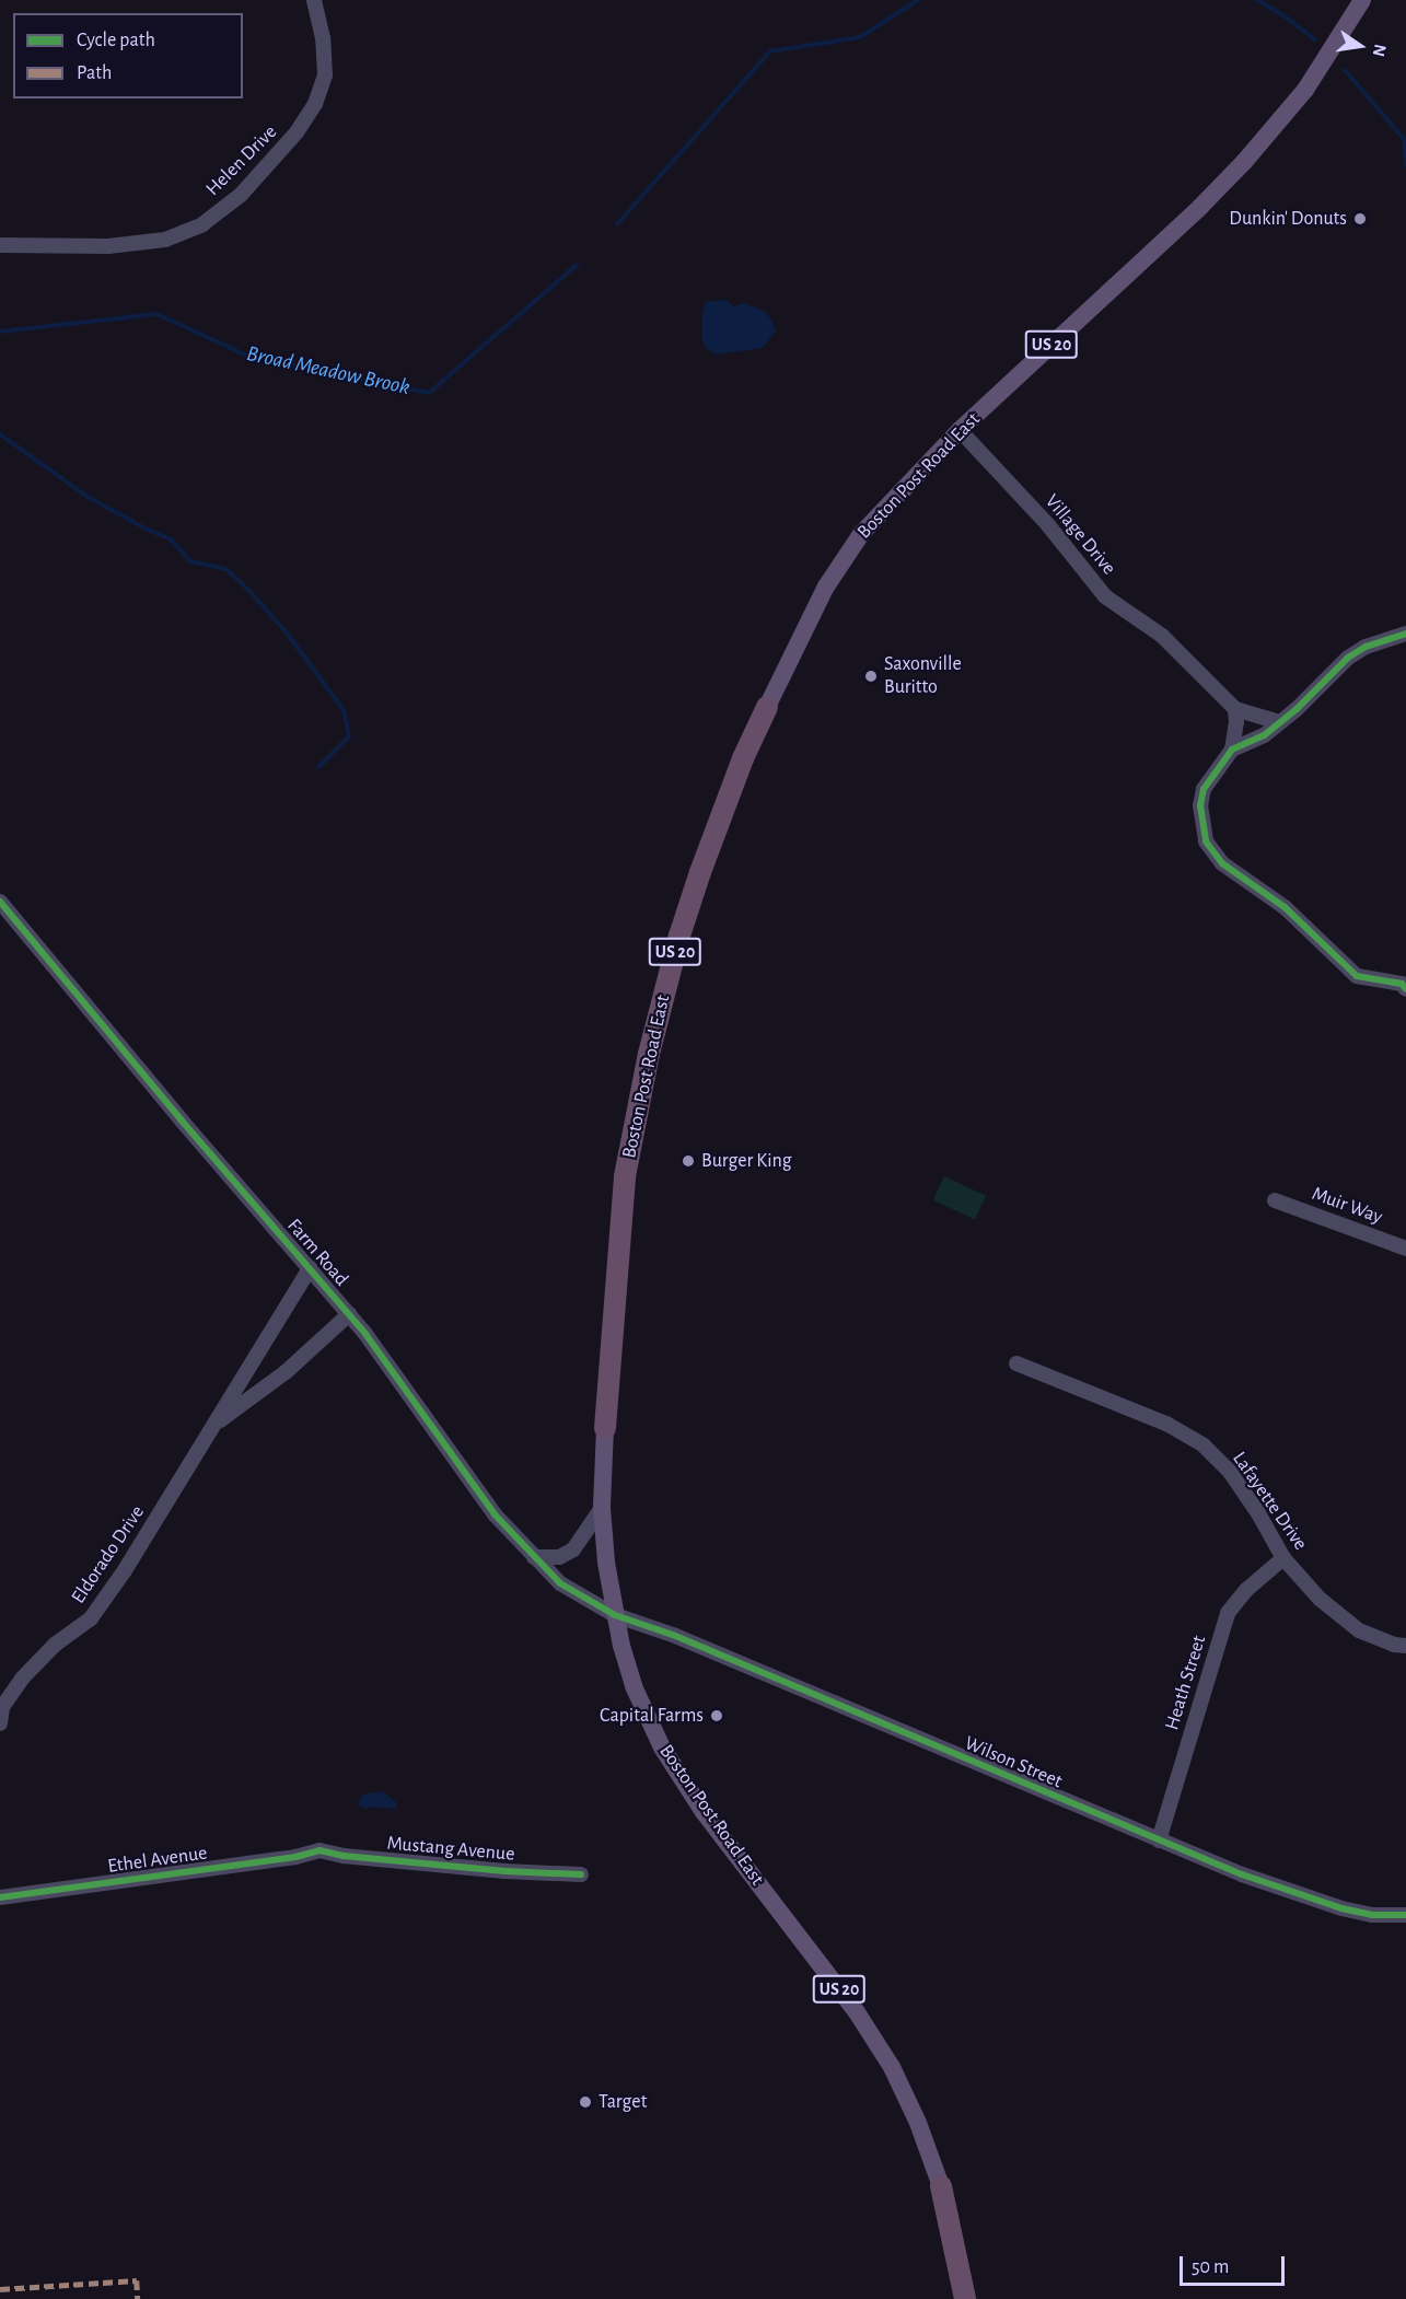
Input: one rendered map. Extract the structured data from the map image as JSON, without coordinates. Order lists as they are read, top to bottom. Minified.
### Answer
{"streets":{"highway":["US 20","Boston Post Road East"],"street":["Helen Drive","Village Drive","Muir Way","Farm Road","Lafayette Drive","Eldorado Drive","Heath Street","Wilson Street","Mustang Avenue","Ethel Avenue"]},"crossings":[["Boston Post Road East","Village Drive"],["Boston Post Road East","Farm Road"],["Boston Post Road East","Wilson Street"],["Farm Road","Eldorado Drive"],["Farm Road","Wilson Street"],["Lafayette Drive","Heath Street"],["Heath Street","Wilson Street"],["Mustang Avenue","Ethel Avenue"]],"water":["Broad Meadow Brook"],"places":["Dunkin' Donuts","Saxonville Buritto","Burger King","Capital Farms","Target"],"legend":["Cycle path","Path"],"scale_bar":"50 m","north":"right"}
